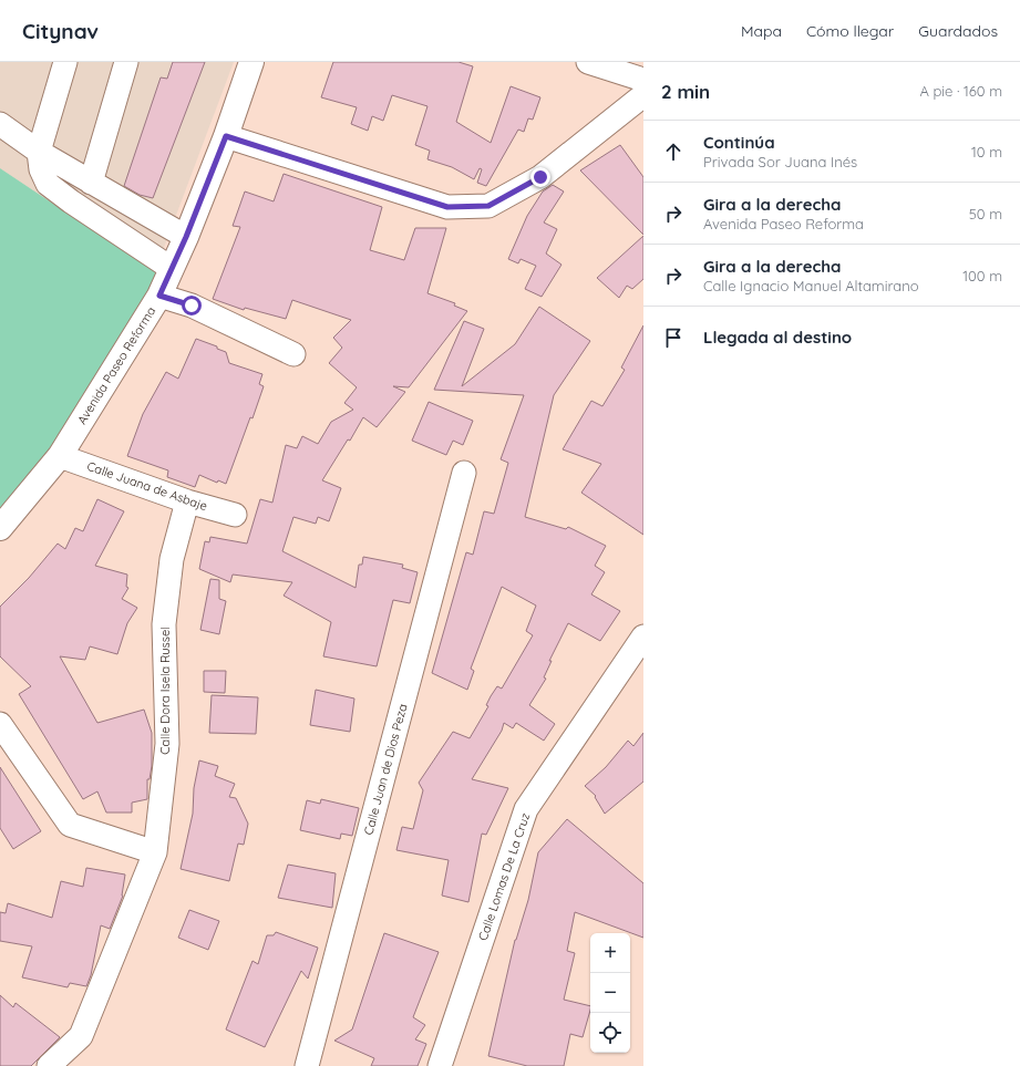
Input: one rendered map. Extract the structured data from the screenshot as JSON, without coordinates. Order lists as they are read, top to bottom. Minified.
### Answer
{"streets":{"main road":["Avenida Paseo Reforma"],"street":["Calle Juana de Asbaje","Calle Dora Isela Russel","Calle Juan de Dios Peza","Calle Lomas De La Cruz"]},"crossings":[["Avenida Paseo Reforma","Calle Juana de Asbaje"],["Calle Juana de Asbaje","Calle Dora Isela Russel"]],"page":{"header":"Citynav","nav":["Mapa","Cómo llegar","Guardados"],"heading":["2 min","A pie · 160 m"],"list":[["Continúa","Privada Sor Juana Inés","10 m"],["Gira a la derecha","Avenida Paseo Reforma","50 m"],["Gira a la derecha","Calle Ignacio Manuel Altamirano","100 m"],"Llegada al destino"],"map_buttons":["+","−"]}}
